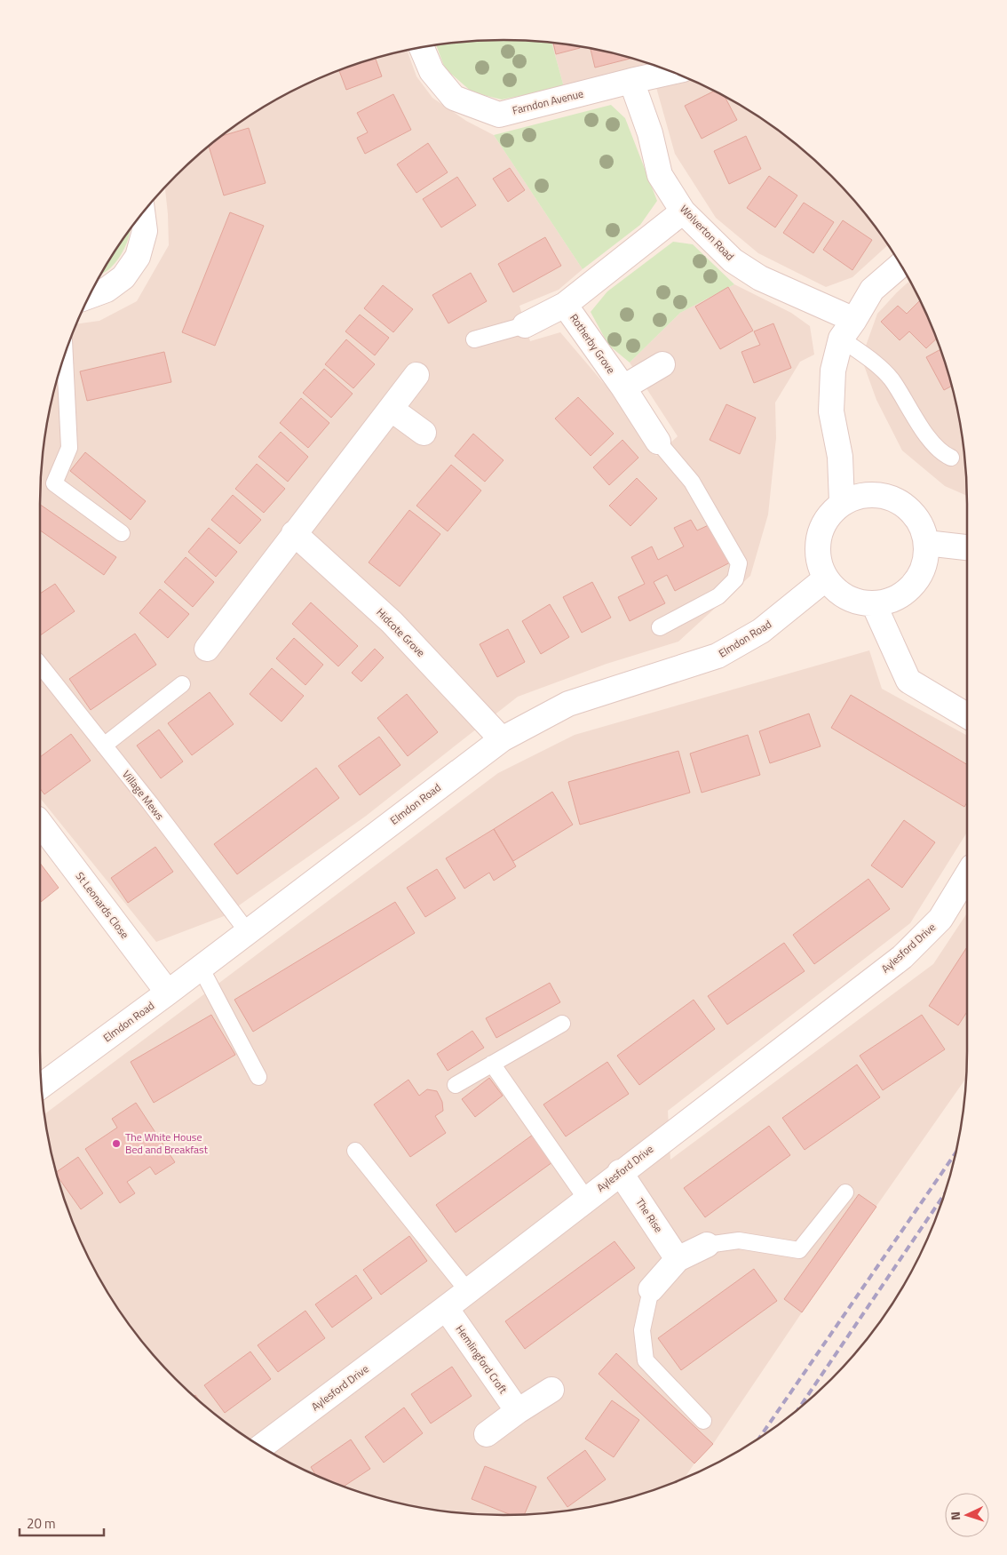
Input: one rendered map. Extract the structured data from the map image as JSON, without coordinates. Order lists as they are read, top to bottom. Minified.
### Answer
{"streets":{"street":["Farndon Avenue","Wolverton Road","Rotherby Grove","Hidcote Grove","Elmdon Road","St Leonards Close","Aylesford Drive","The Rise","Hemlingford Croft"],"lane":["Village Mews"]},"crossings":[["Farndon Avenue","Wolverton Road"],["Wolverton Road","Rotherby Grove"],["Hidcote Grove","Elmdon Road"],["Elmdon Road","Village Mews"],["Elmdon Road","St Leonards Close"],["Aylesford Drive","The Rise"],["Aylesford Drive","Hemlingford Croft"]],"places":["The White House Bed and Breakfast"],"scale_bar":"20 m","north":"left"}
